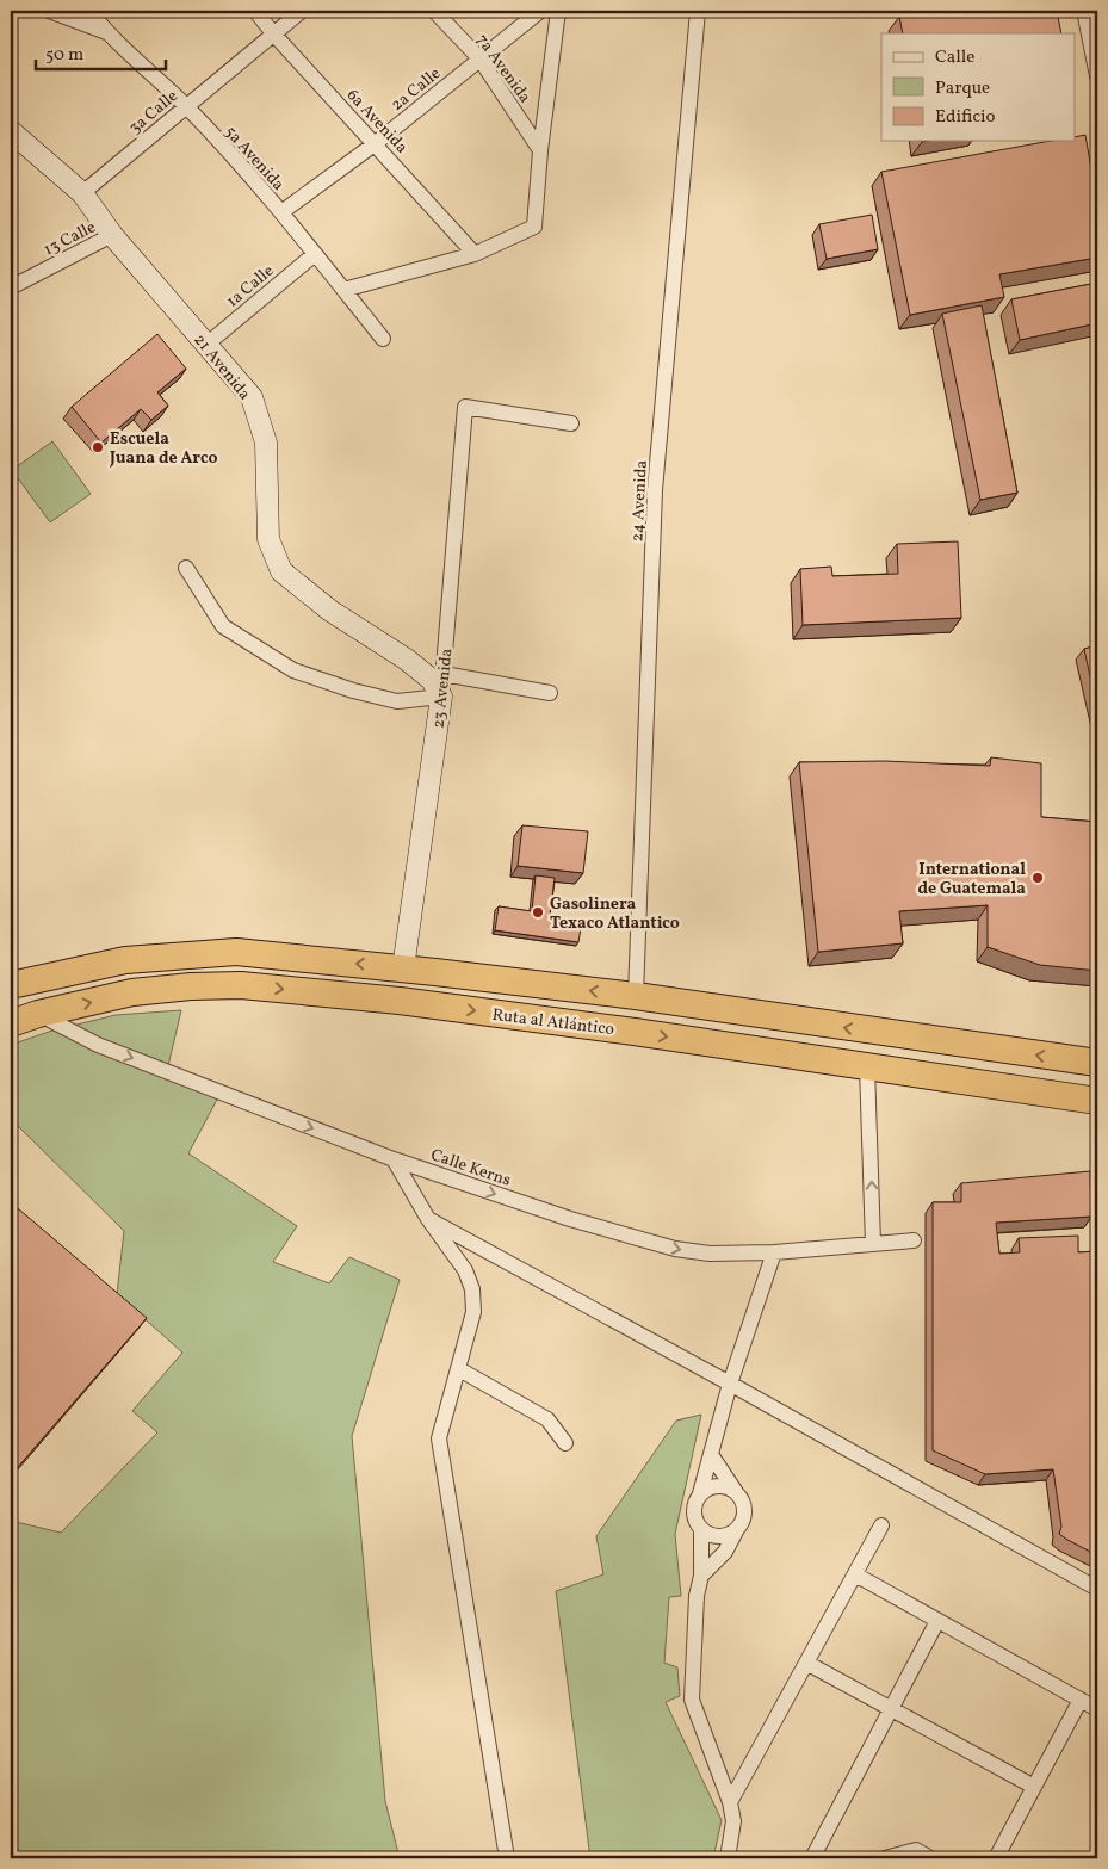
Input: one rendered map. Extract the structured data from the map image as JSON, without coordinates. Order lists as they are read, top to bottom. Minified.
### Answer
{"streets":{"highway":["Ruta al Atlántico"],"street":["7a Avenida","2a Calle","3a Calle","6a Avenida","5a Avenida","13 Calle","1a Calle","21 Avenida","24 Avenida","23 Avenida","Calle Kerns"]},"crossings":[["7a Avenida","2a Calle"],["2a Calle","6a Avenida"],["2a Calle","5a Avenida"],["3a Calle","6a Avenida"],["3a Calle","5a Avenida"],["3a Calle","21 Avenida"],["5a Avenida","1a Calle"],["13 Calle","21 Avenida"],["1a Calle","21 Avenida"],["21 Avenida","23 Avenida"],["24 Avenida","Ruta al Atlántico"],["23 Avenida","Ruta al Atlántico"],["Ruta al Atlántico","Calle Kerns"]],"places":["Escuela Juana de Arco","International de Guatemala","Gasolinera Texaco Atlantico"],"legend":["Calle","Parque","Edificio"],"scale_bar":"50 m"}
